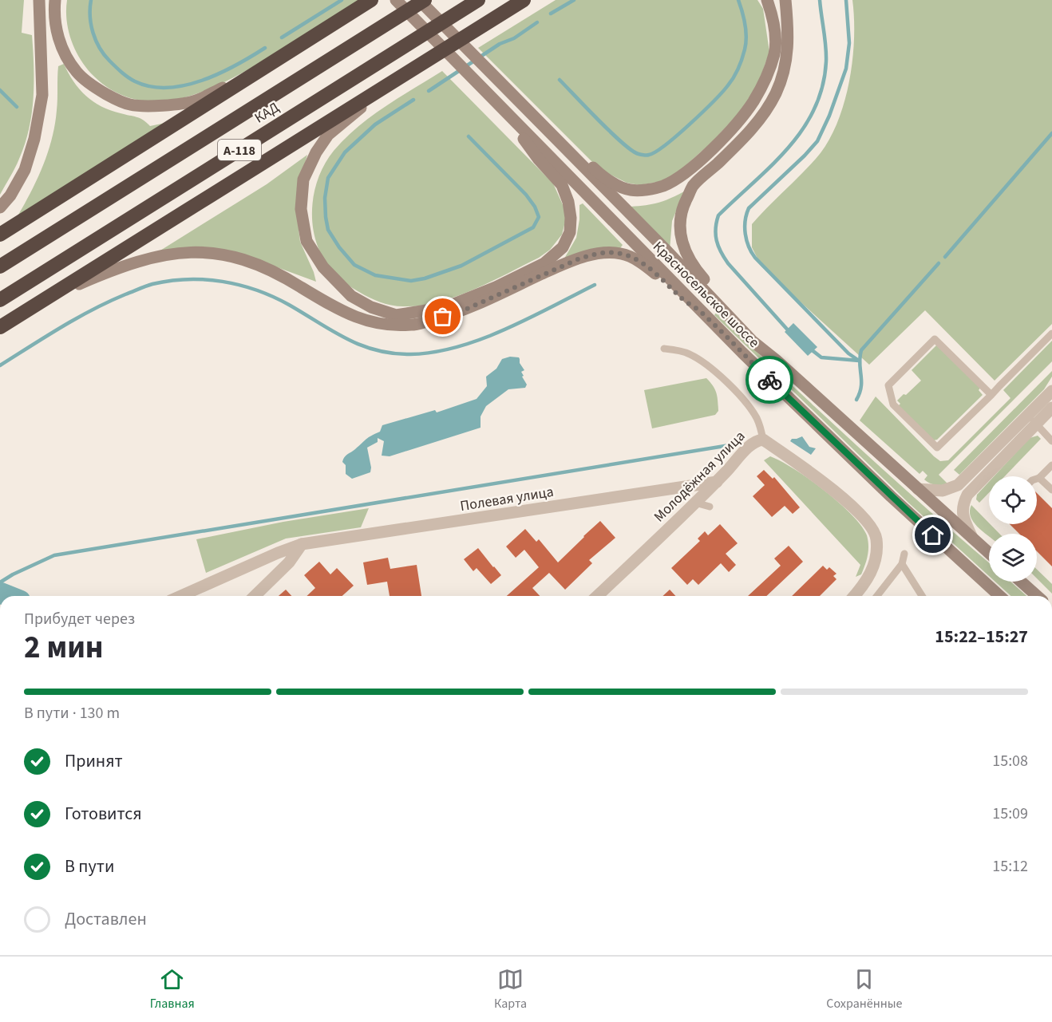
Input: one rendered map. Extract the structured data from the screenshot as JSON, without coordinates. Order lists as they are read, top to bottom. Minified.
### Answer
{"streets":{"highway":["КАД","А-118"],"main road":["Красносельское шоссе"],"street":["Молодёжная улица","Полевая улица"]},"crossings":[["Молодёжная улица","Полевая улица"]],"page":{"heading":["2 мин","Прибудет через","15:22–15:27"],"bar":"В пути · 130 m","list":[["Принят","15:08"],["Готовится","15:09"],["В пути","15:12"],"Доставлен"],"tabs":["Главная","Карта","Сохранённые"]}}
